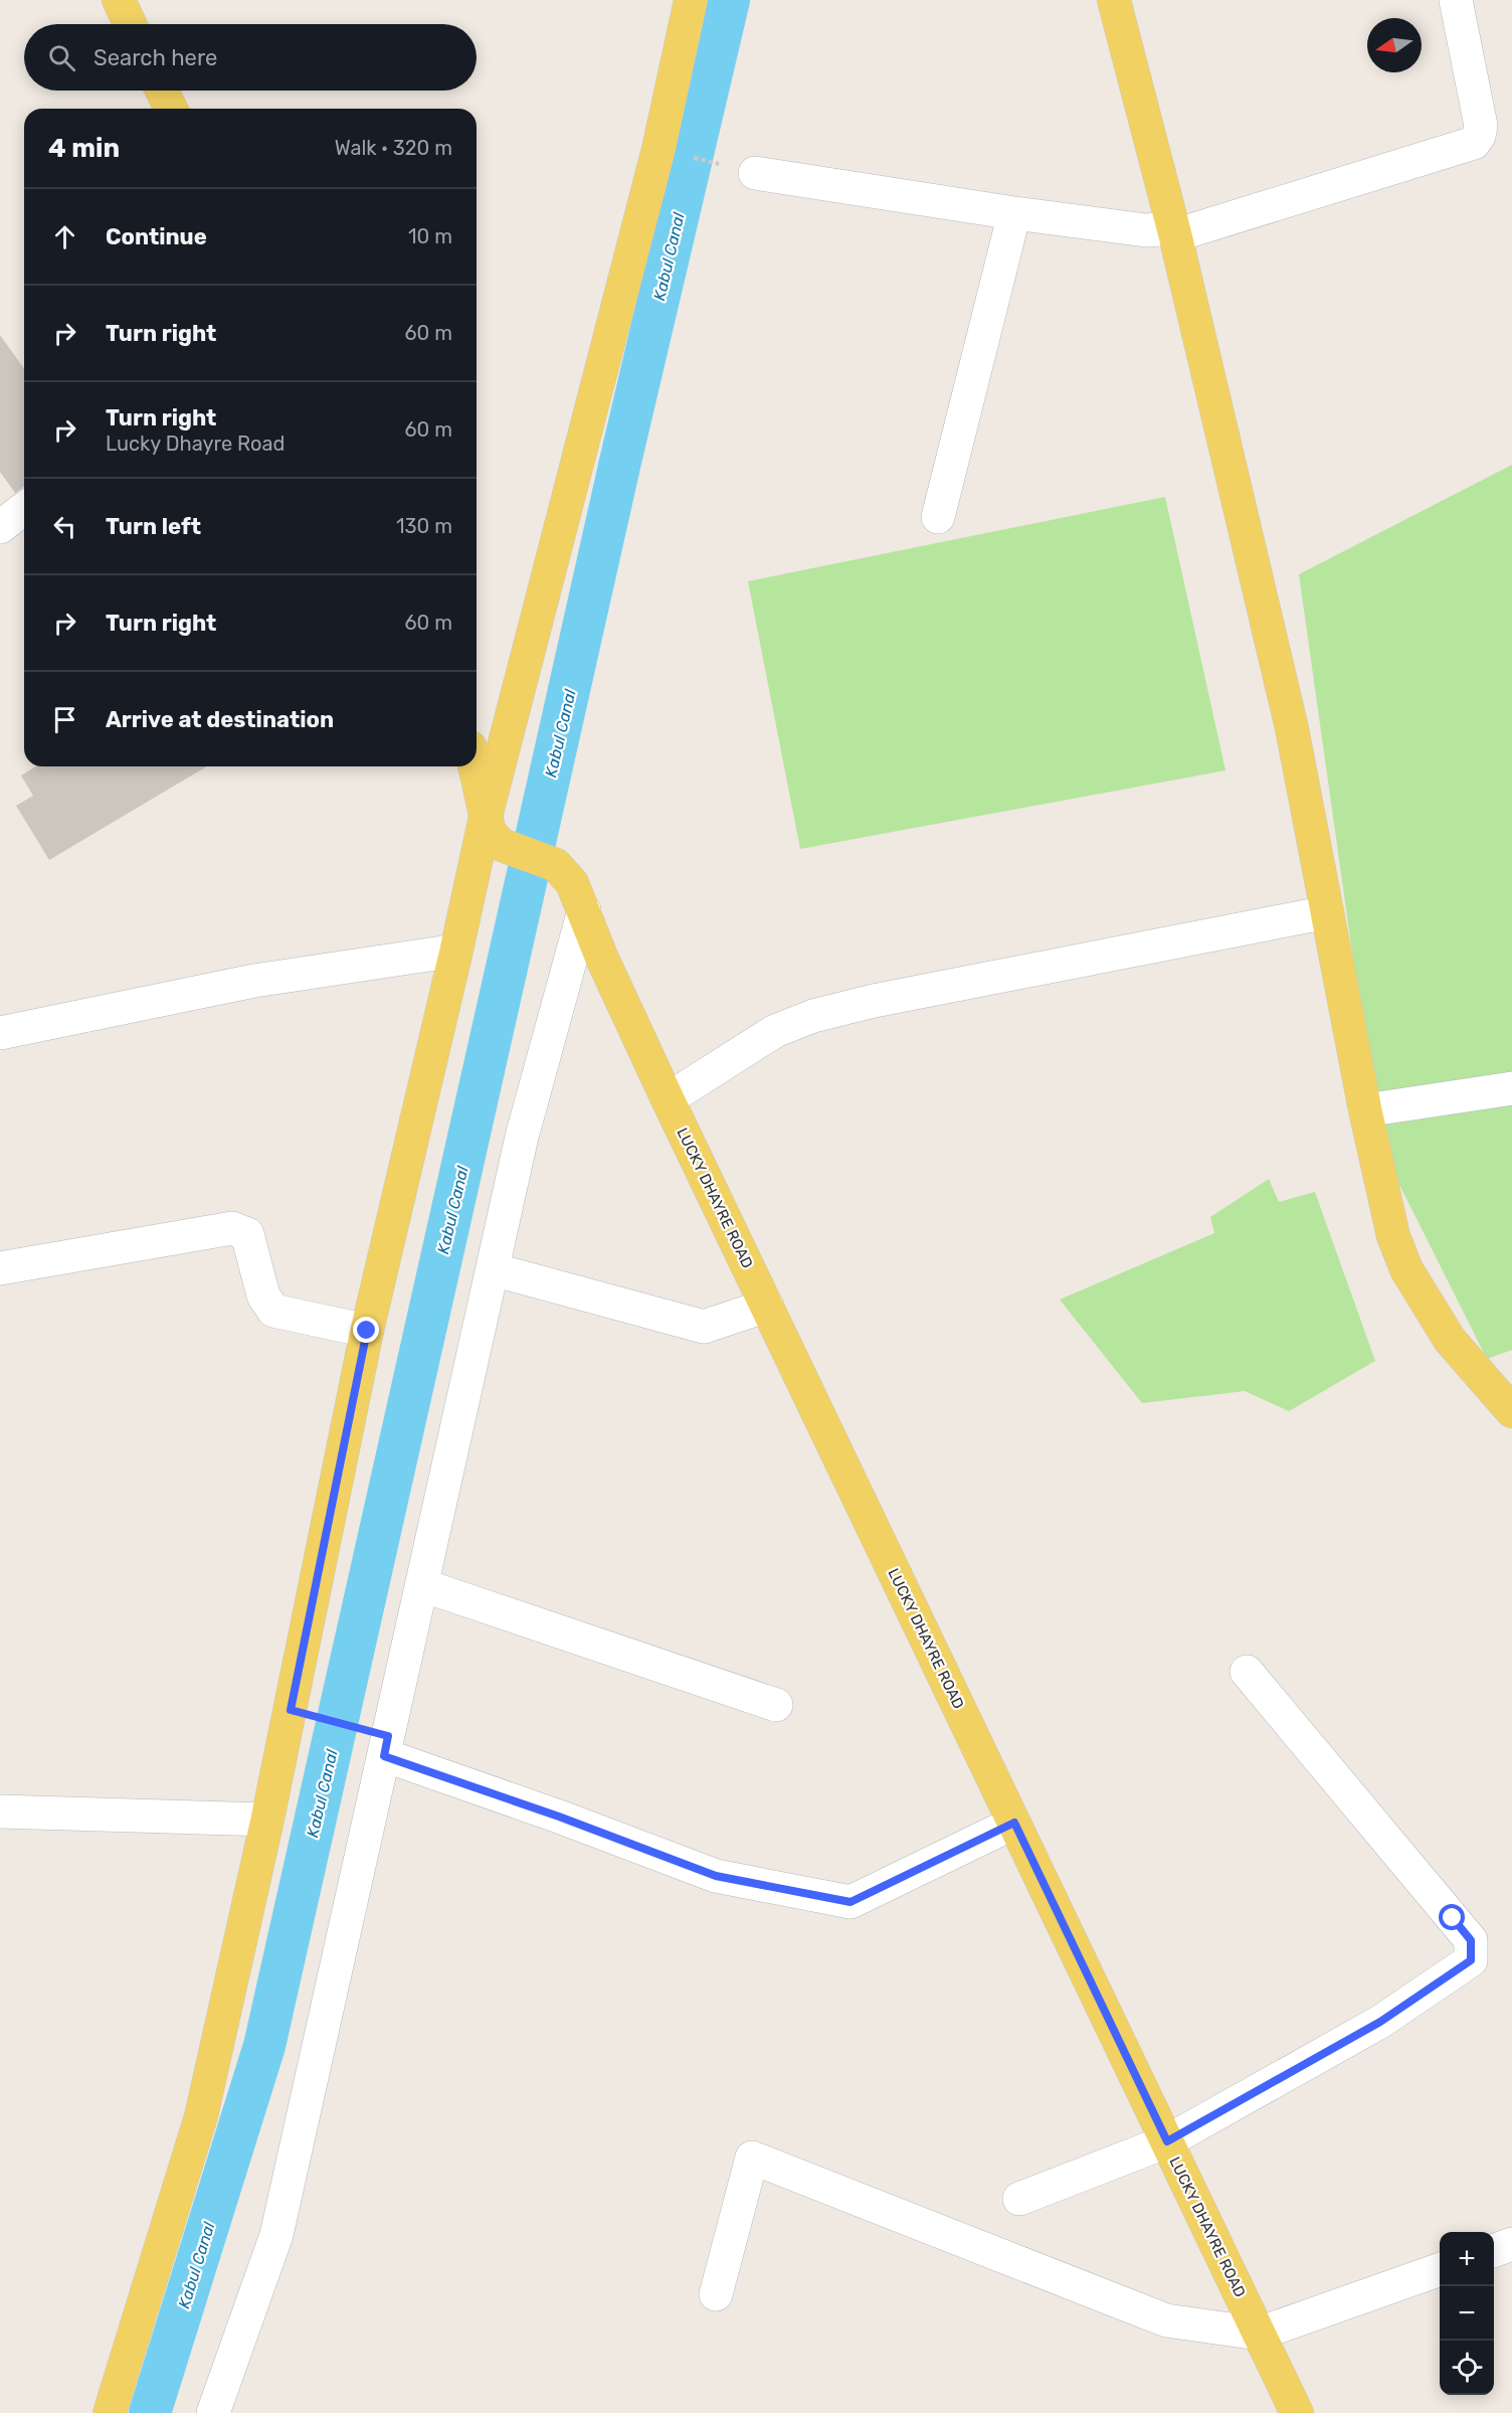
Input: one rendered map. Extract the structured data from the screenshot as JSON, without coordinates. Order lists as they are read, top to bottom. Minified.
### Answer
{"streets":{"main road":["LUCKY DHAYRE ROAD"]},"water":["Kabul Canal"],"north":"left","page":{"search":"Search here","heading":["4 min","Walk · 320 m"],"list":[["Continue","10 m"],["Turn right","60 m"],["Turn right","Lucky Dhayre Road","60 m"],["Turn left","130 m"],["Turn right","60 m"],"Arrive at destination"],"map_buttons":["+","−"]}}
